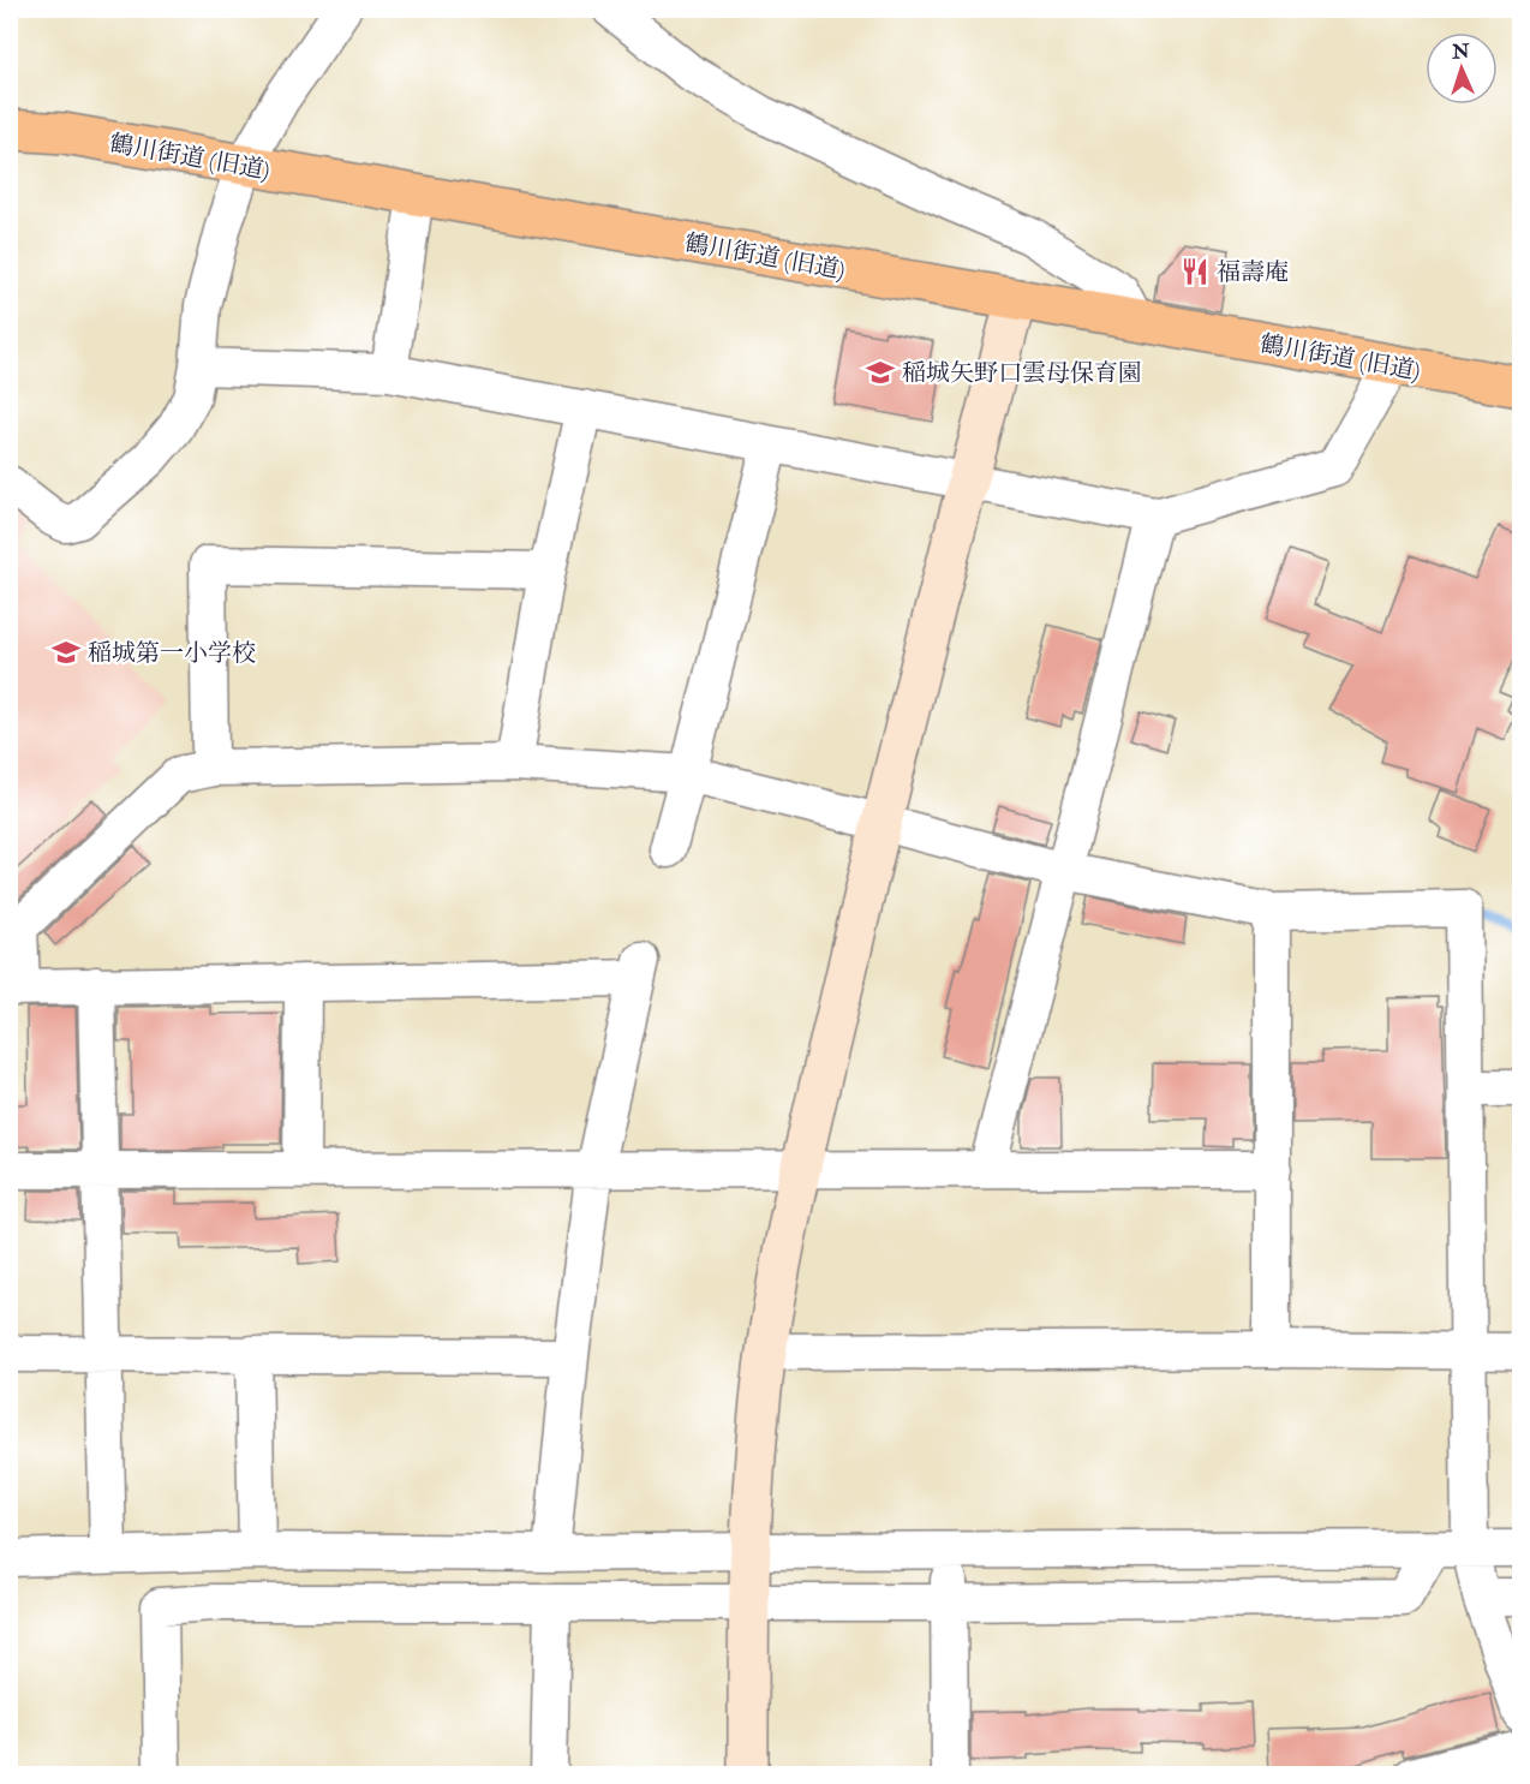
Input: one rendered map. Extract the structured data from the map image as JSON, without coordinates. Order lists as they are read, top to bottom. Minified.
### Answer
{"streets":{"main road":["鶴川街道 (旧道)"]},"places":{"restaurant":["福壽庵"],"school or university":["稲城矢野口雲母保育園","稲城第一小学校"]},"north":"top"}
